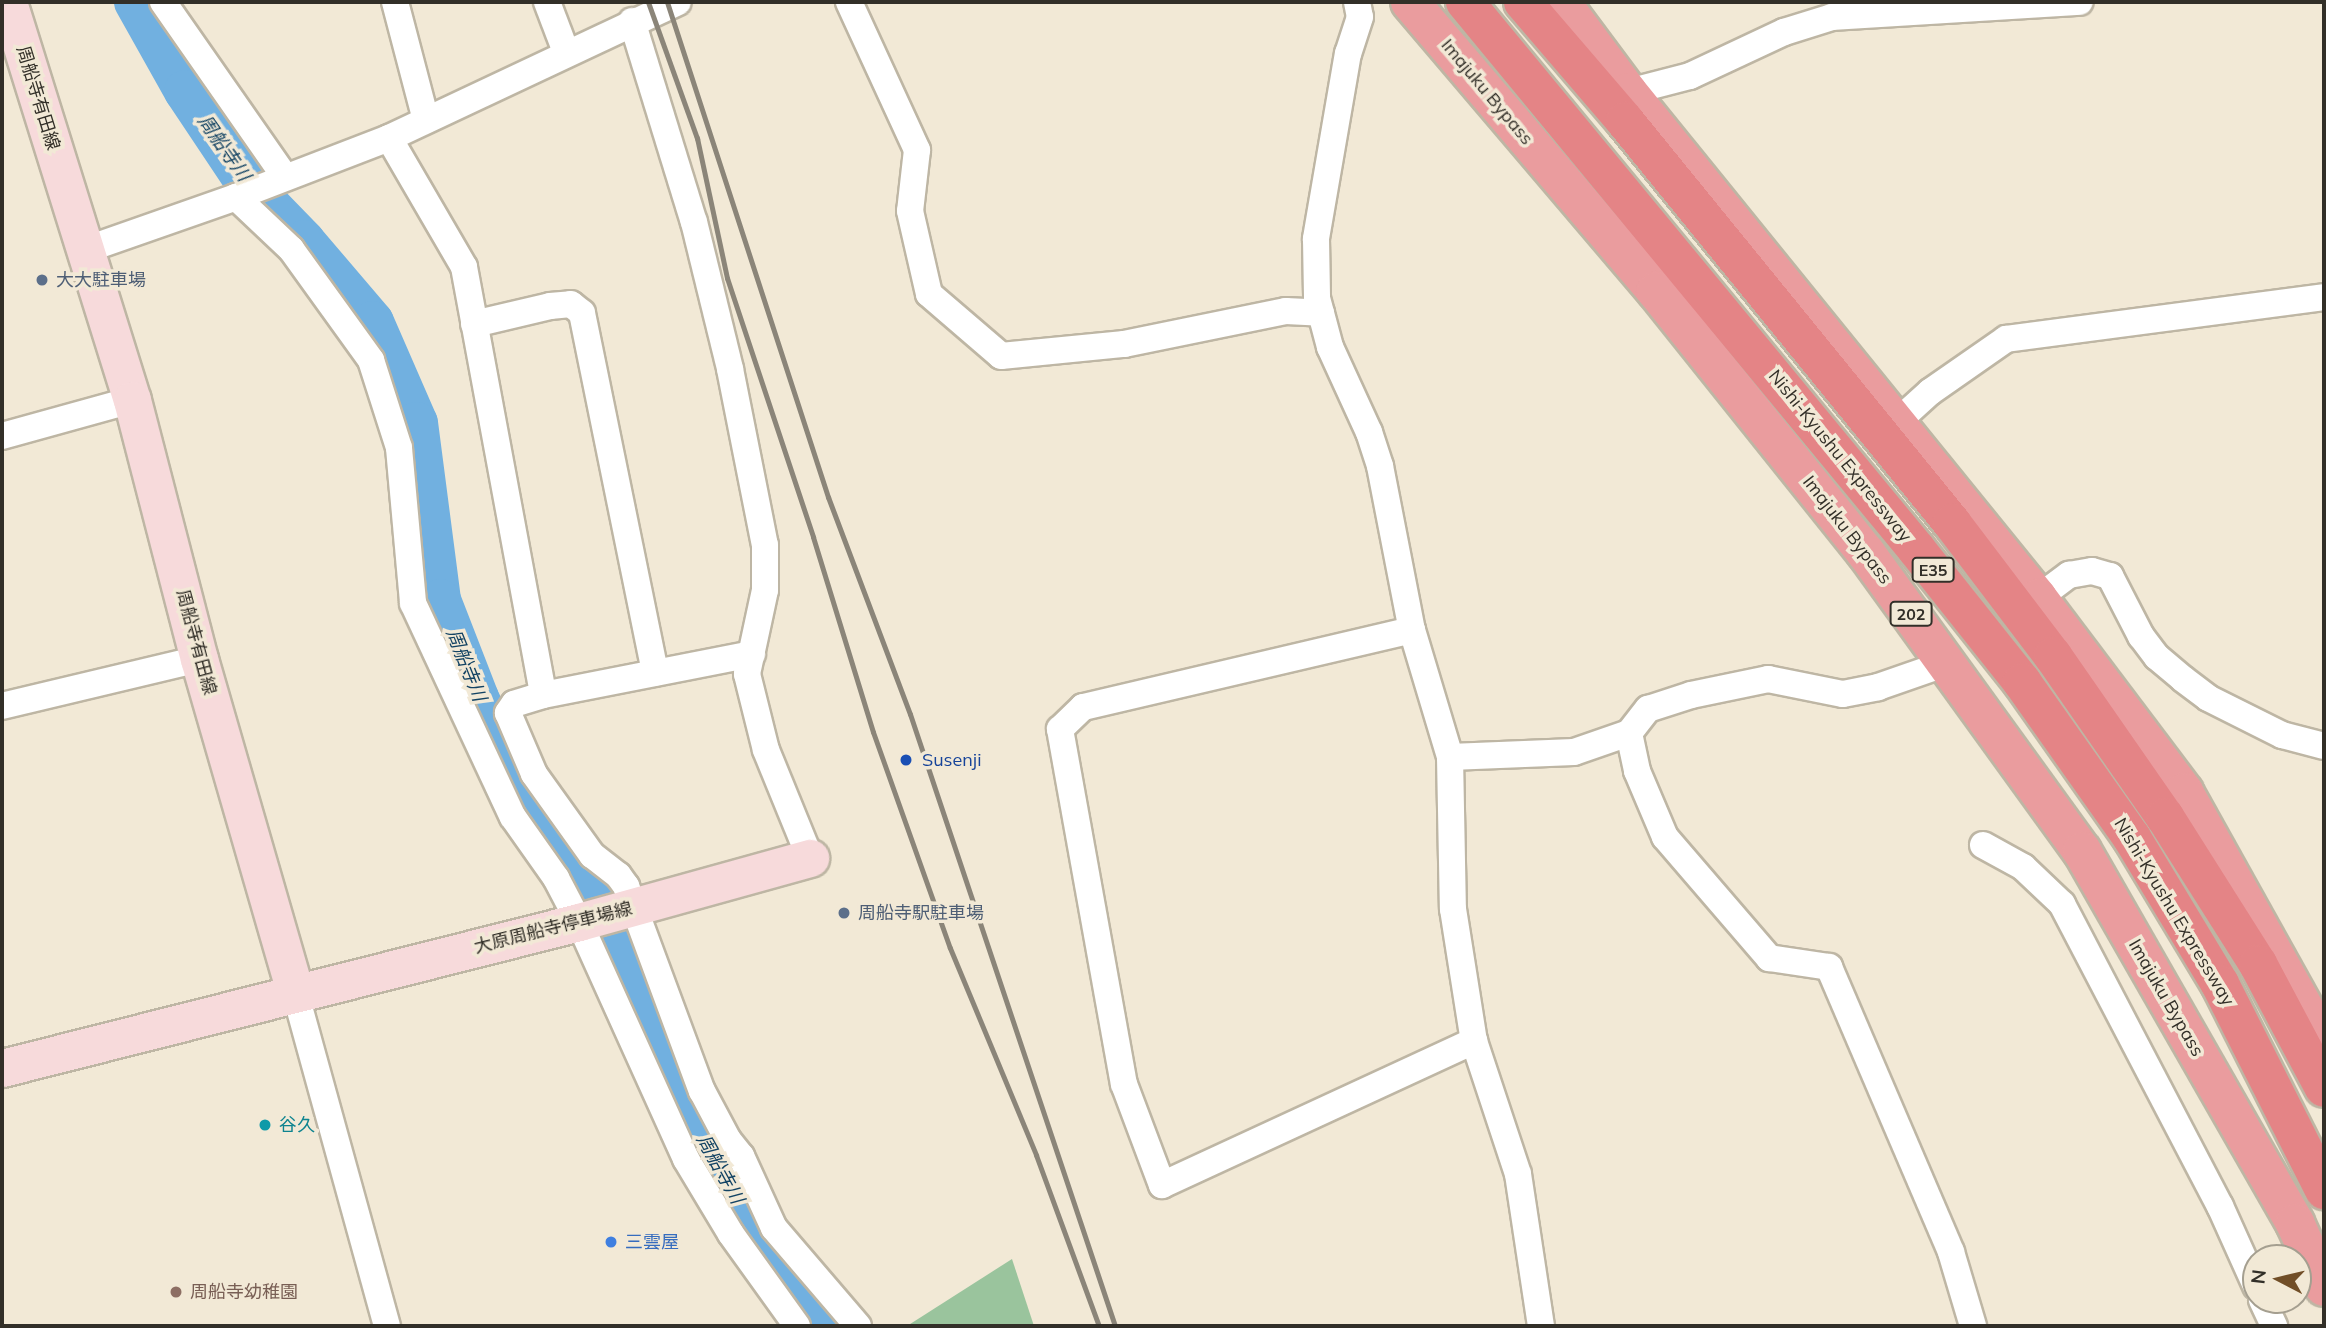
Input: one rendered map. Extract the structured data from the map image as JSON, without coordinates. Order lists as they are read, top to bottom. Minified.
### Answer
{"streets":{"highway":["Imajuku Bypass","Nishi-Kyushu Expressway","E35","202"],"main road":["周船寺有田線","大原周船寺停車場線"]},"crossings":[["周船寺有田線","大原周船寺停車場線"]],"water":["周船寺川"],"places":["大大駐車場","Susenji","周船寺駅駐車場","谷久","三雲屋","周船寺幼稚園"],"north":"left"}
